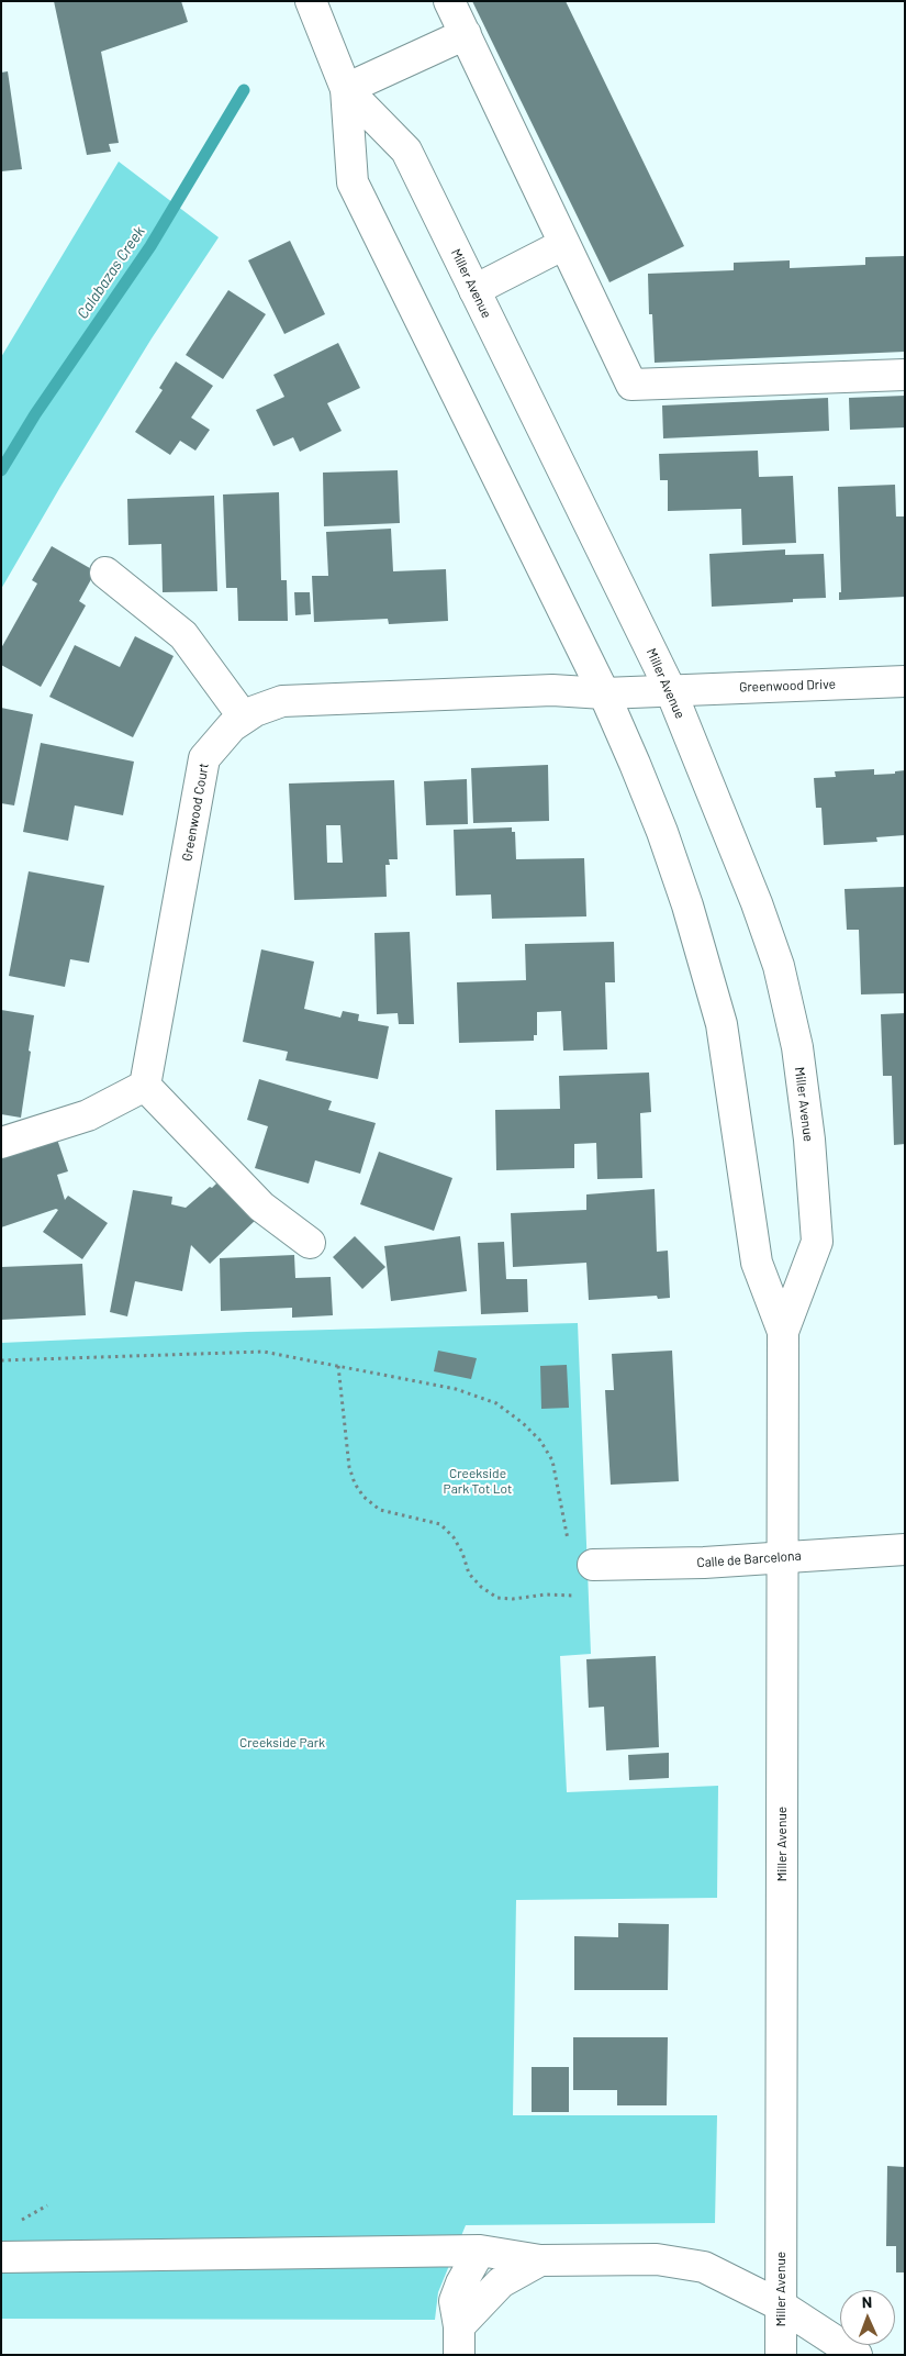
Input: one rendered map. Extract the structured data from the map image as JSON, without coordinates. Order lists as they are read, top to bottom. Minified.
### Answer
{"streets":{"main road":["Miller Avenue","Greenwood Drive","Greenwood Court","Calle de Barcelona"]},"crossings":[["Miller Avenue","Greenwood Drive"],["Miller Avenue","Greenwood Court"],["Miller Avenue","Calle de Barcelona"],["Greenwood Drive","Greenwood Court"]],"water":["Calabazas Creek"],"parks":["Creekside Park Tot Lot","Creekside Park"],"north":"top"}
